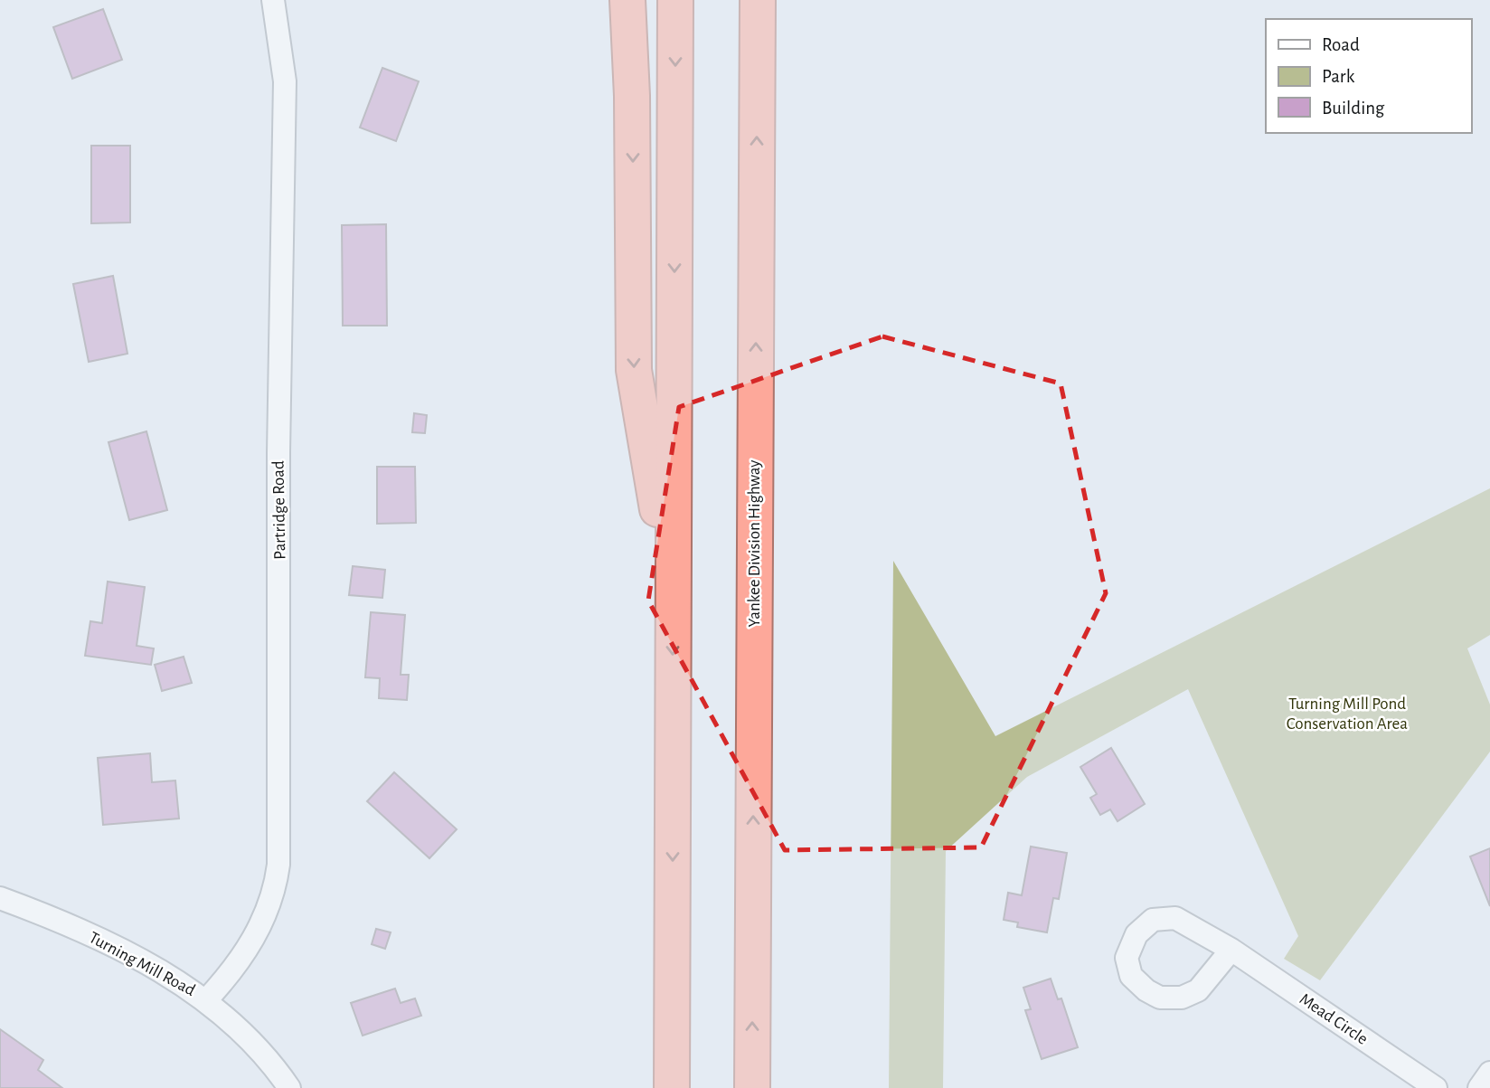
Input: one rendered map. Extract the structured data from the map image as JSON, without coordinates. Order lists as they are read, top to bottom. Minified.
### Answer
{"streets":{"highway":["Yankee Division Highway"],"street":["Partridge Road","Turning Mill Road","Mead Circle"]},"crossings":[["Partridge Road","Turning Mill Road"]],"parks":["Turning Mill Pond Conservation Area"],"legend":["Road","Park","Building"]}
